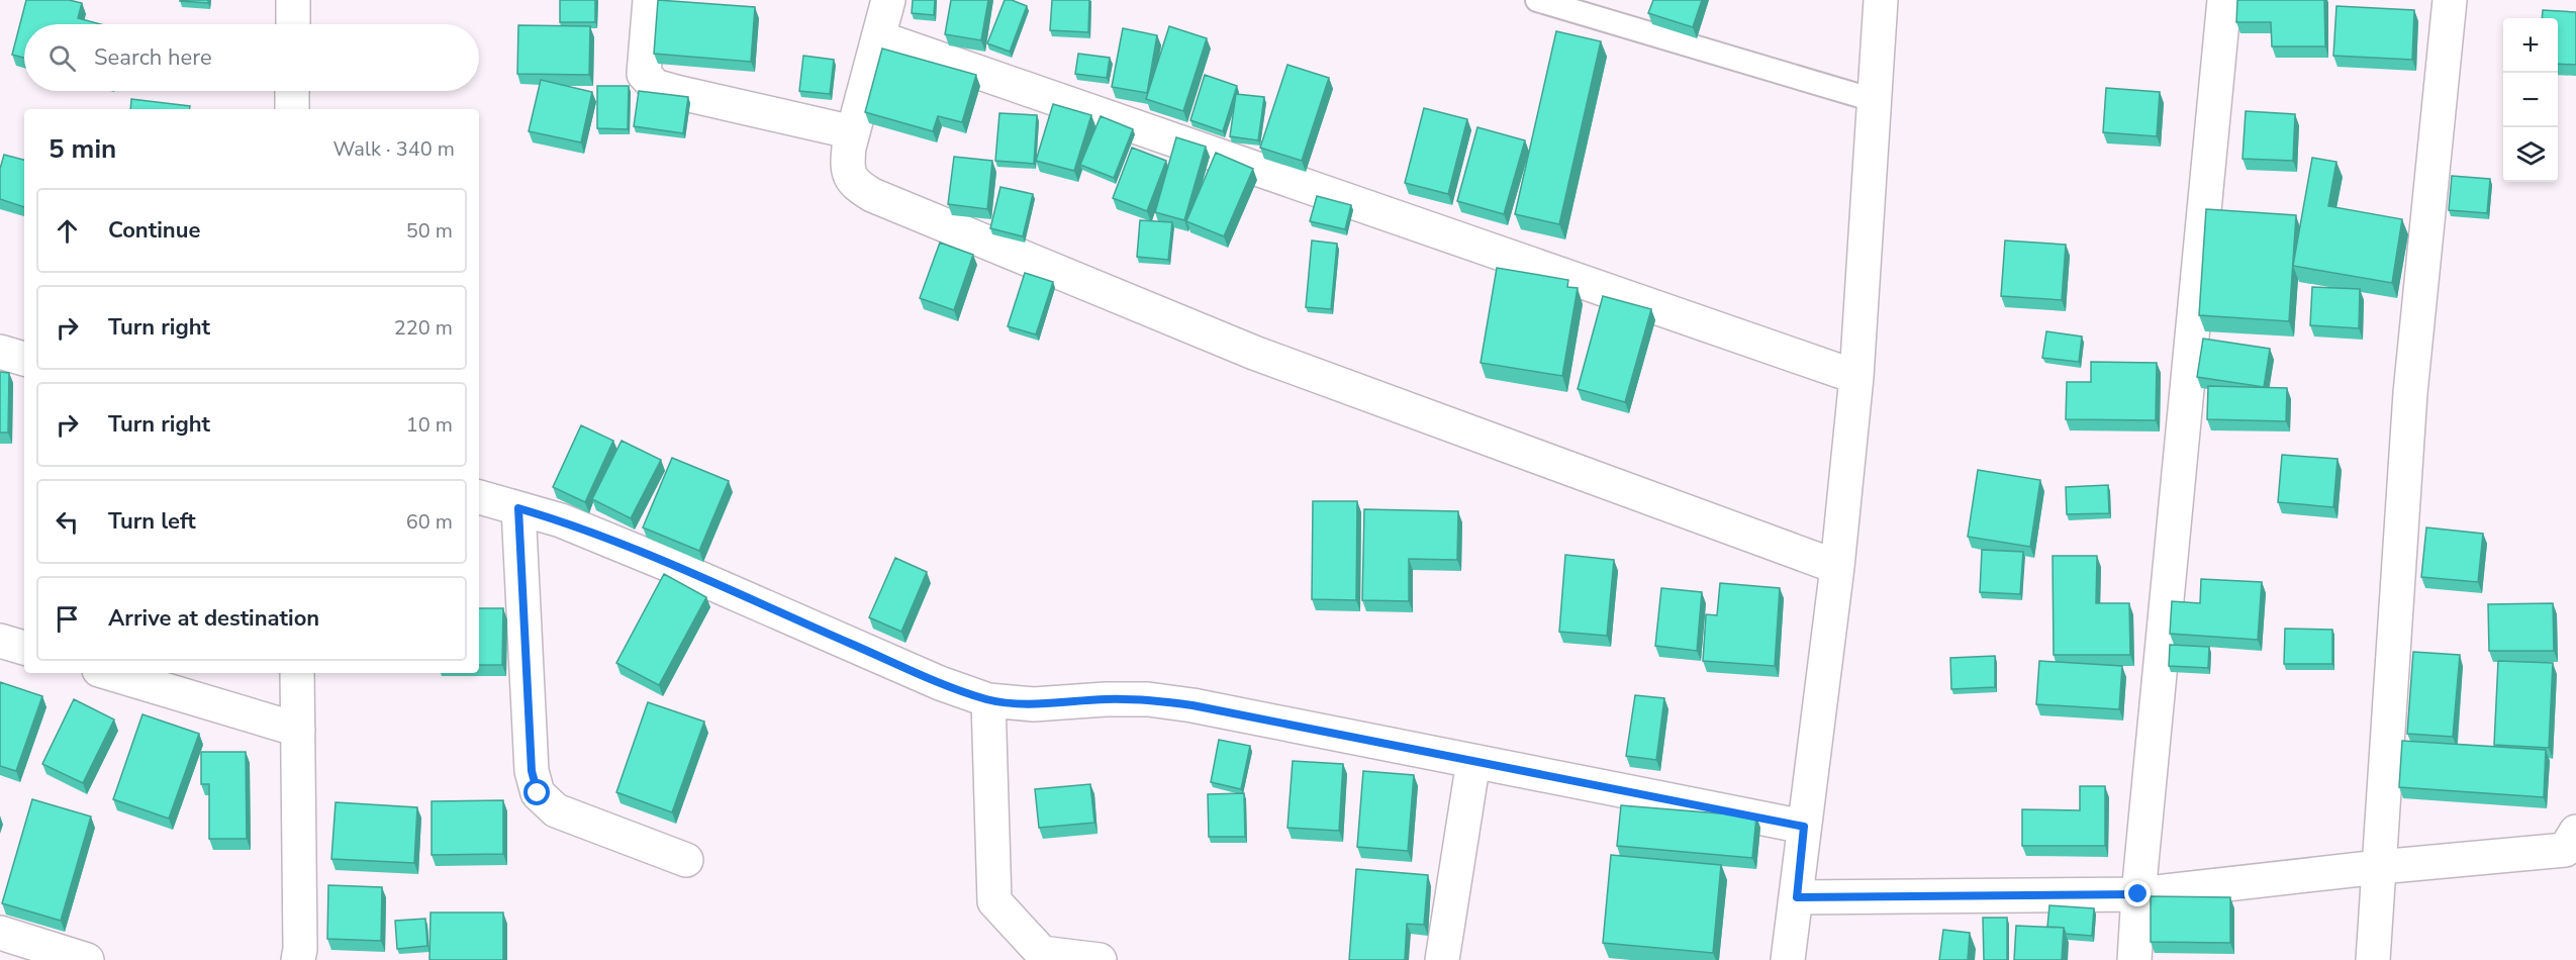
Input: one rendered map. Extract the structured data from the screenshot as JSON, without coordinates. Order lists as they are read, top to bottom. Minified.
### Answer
{"page":{"map_buttons":["+","−"],"search":"Search here","heading":["5 min","Walk · 340 m"],"list":[["Continue","50 m"],["Turn right","220 m"],["Turn right","10 m"],["Turn left","60 m"],"Arrive at destination"]}}
